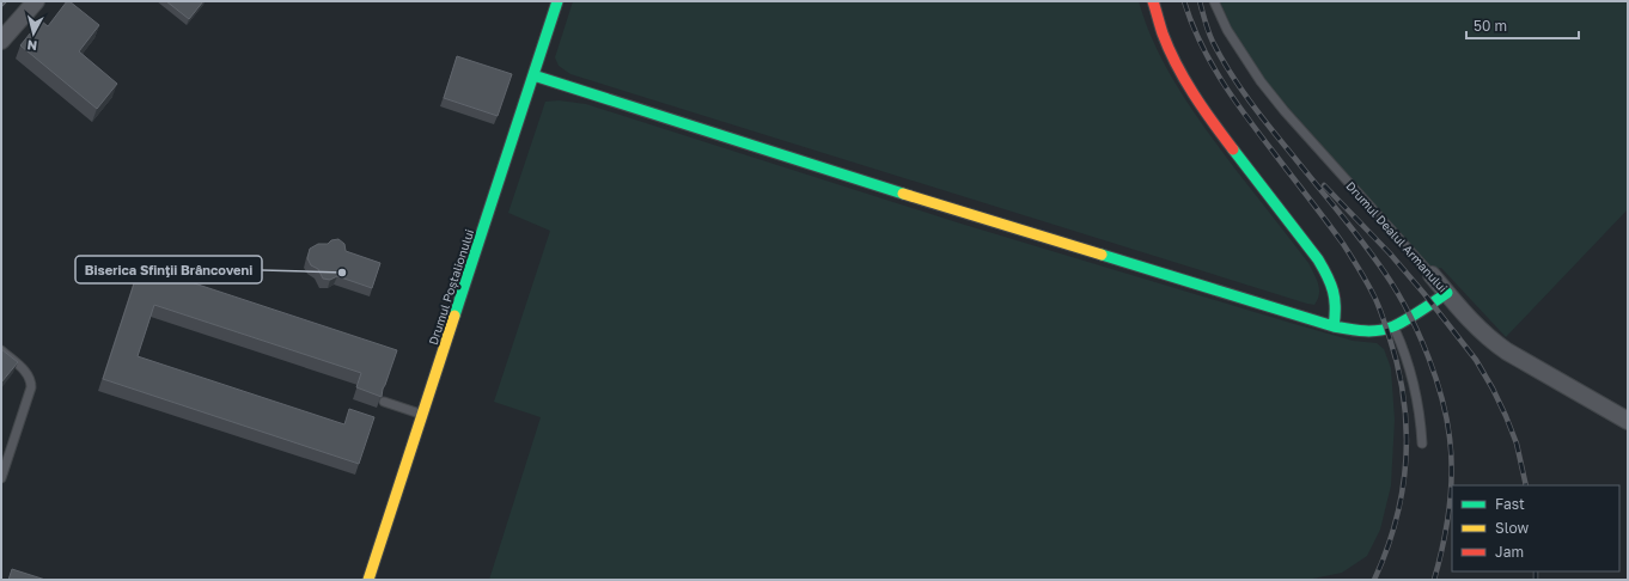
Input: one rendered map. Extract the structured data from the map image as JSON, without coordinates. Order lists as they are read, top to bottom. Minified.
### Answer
{"streets":{"street":["Drumul Dealul Armanului","Drumul Poștalionului"]},"places":["Biserica Sfinţii Brâncoveni"],"legend":["Fast","Slow","Jam"],"scale_bar":"50 m","north":"bottom"}
